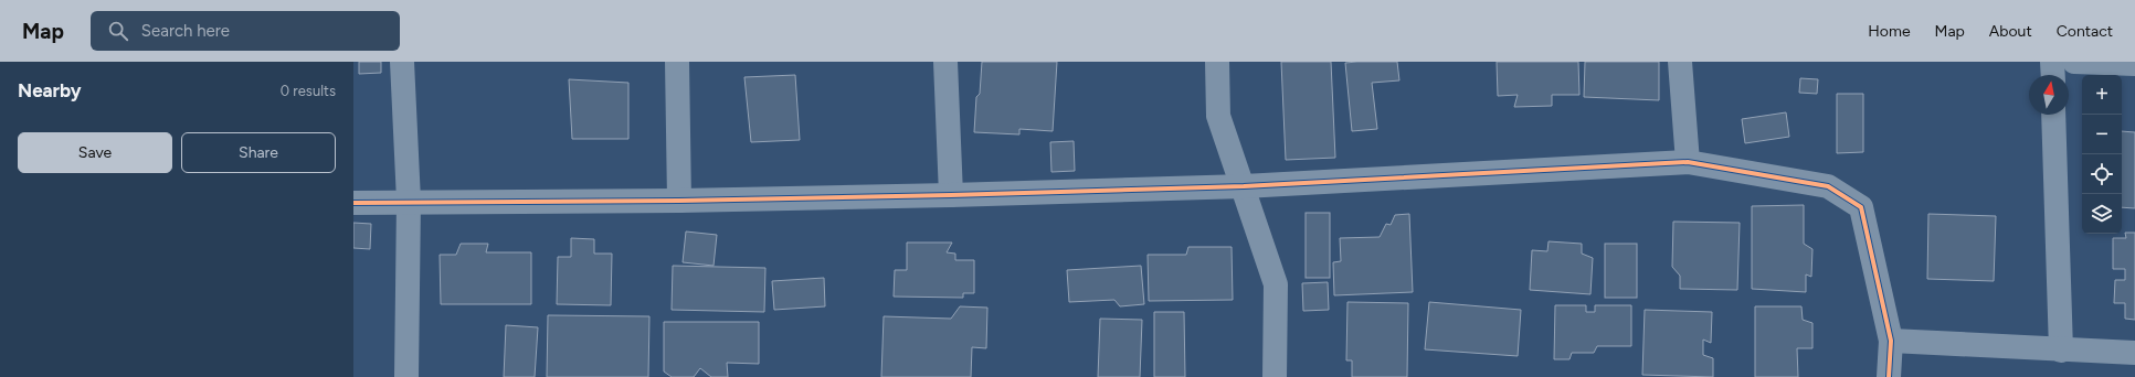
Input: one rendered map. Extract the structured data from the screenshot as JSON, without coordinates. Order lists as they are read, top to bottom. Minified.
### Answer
{"north":"top","page":{"header":"Map","search":"Search here","nav":["Home","Map","About","Contact"],"heading":["Nearby","0 results"],"map_buttons":["+","−"],"buttons":["Save","Share"]}}
